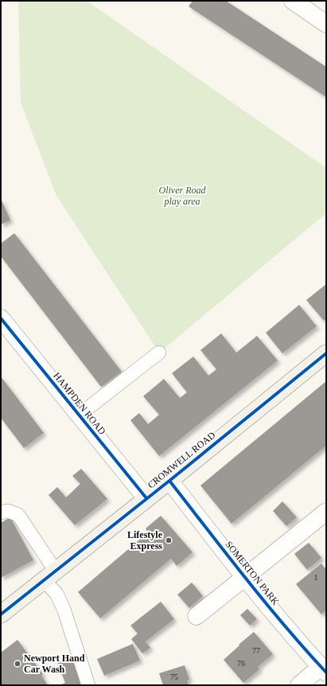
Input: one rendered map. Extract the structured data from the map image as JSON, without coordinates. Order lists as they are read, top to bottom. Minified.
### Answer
{"streets":{"street":["HAMPDEN ROAD","CROMWELL ROAD","SOMERTON PARK"]},"crossings":[["HAMPDEN ROAD","CROMWELL ROAD"],["CROMWELL ROAD","SOMERTON PARK"]],"parks":["Oliver Road play area"],"places":["Lifestyle Express","Newport Hand Car Wash"],"house_numbers":["1","77","76","75"]}
